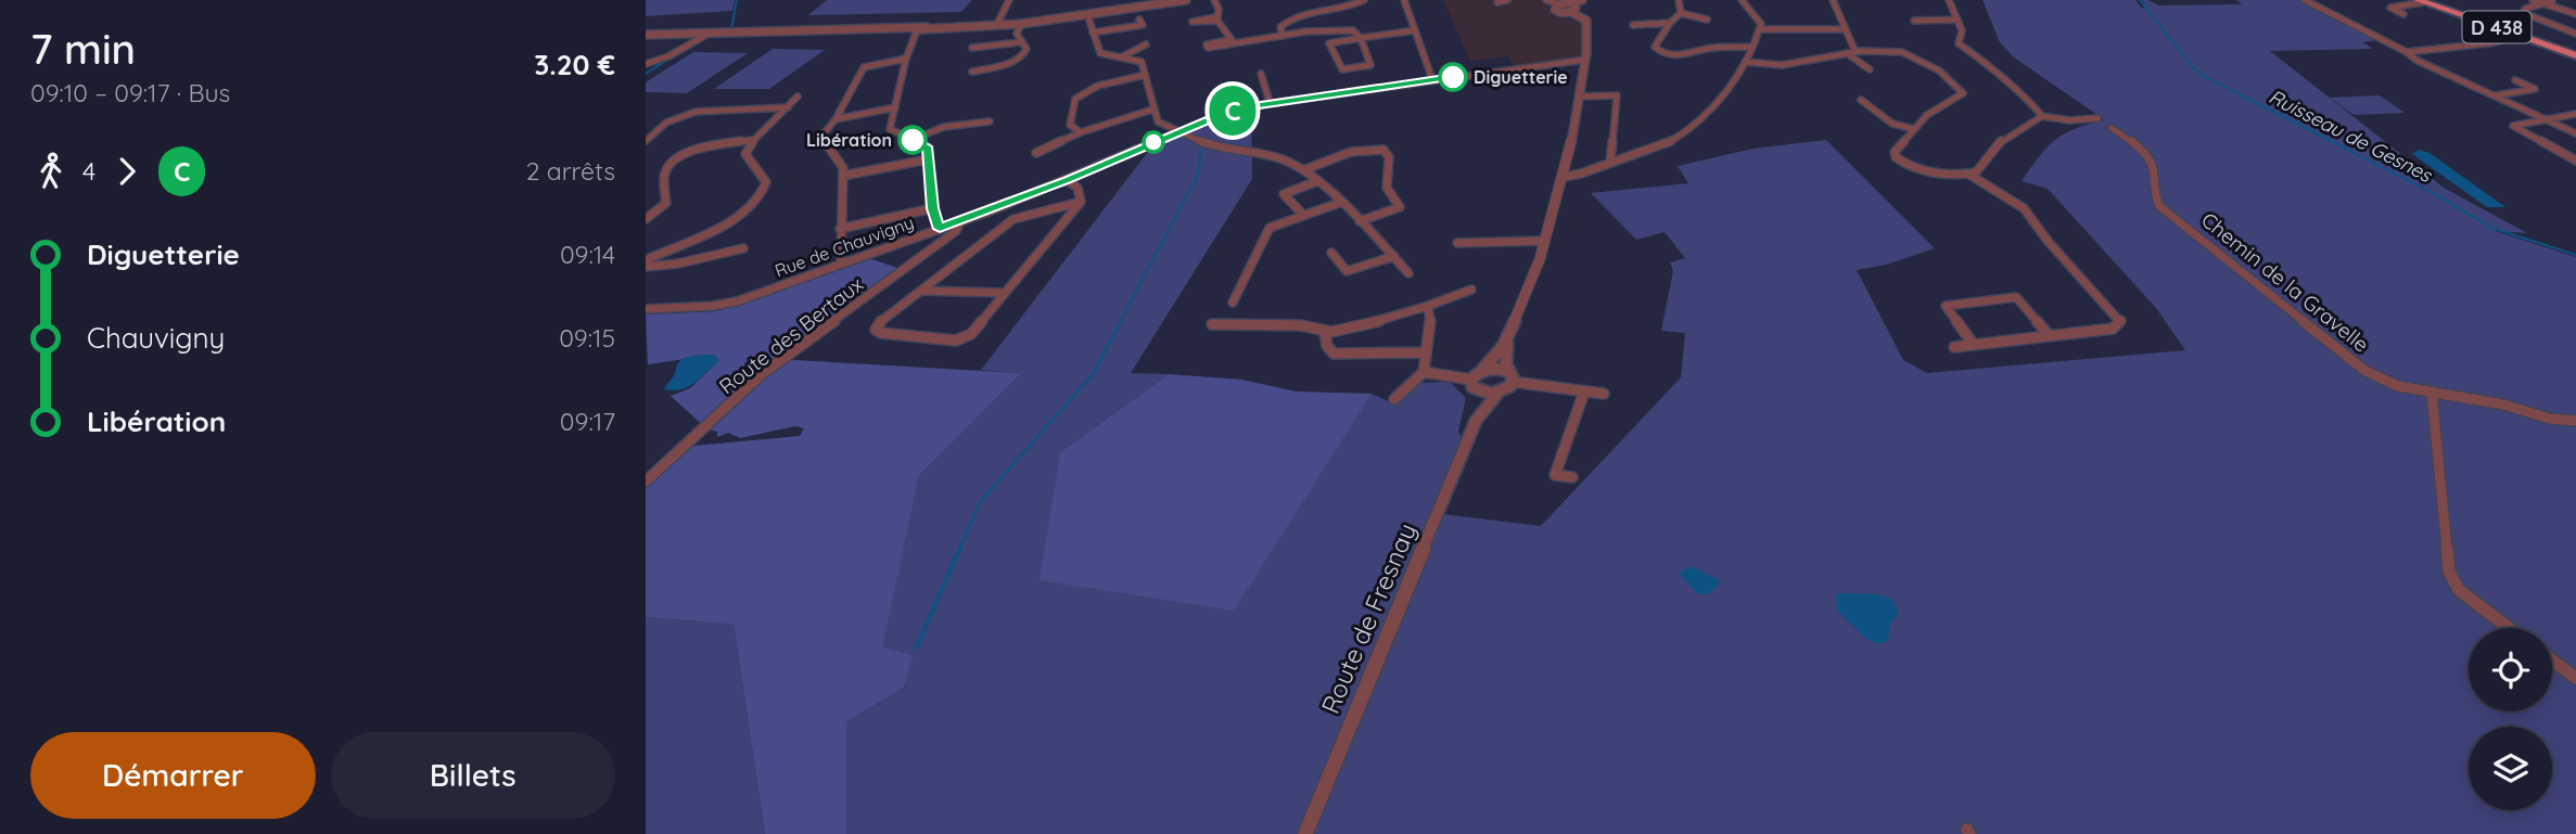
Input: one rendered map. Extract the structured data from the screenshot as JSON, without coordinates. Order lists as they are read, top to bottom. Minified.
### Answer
{"streets":{"main road":["D 438"],"street":["Rue de Chauvigny","Chemin de la Gravelle","Route des Bertaux","Route de Fresnay"]},"crossings":[["Rue de Chauvigny","Route des Bertaux"]],"water":["Ruisseau de Gesnes"],"places":["Diguetterie","Libération"],"lines":["bus line C"],"page":{"heading":["7 min","09:10 – 09:17 · Bus","3.20 €"],"on_map":"C","legs":["4","C","2 arrêts"],"list":[{"name":"Diguetterie","value":"09:14"},{"name":"Chauvigny","value":"09:15"},{"name":"Libération","value":"09:17"}],"buttons":["Démarrer","Billets"]}}
